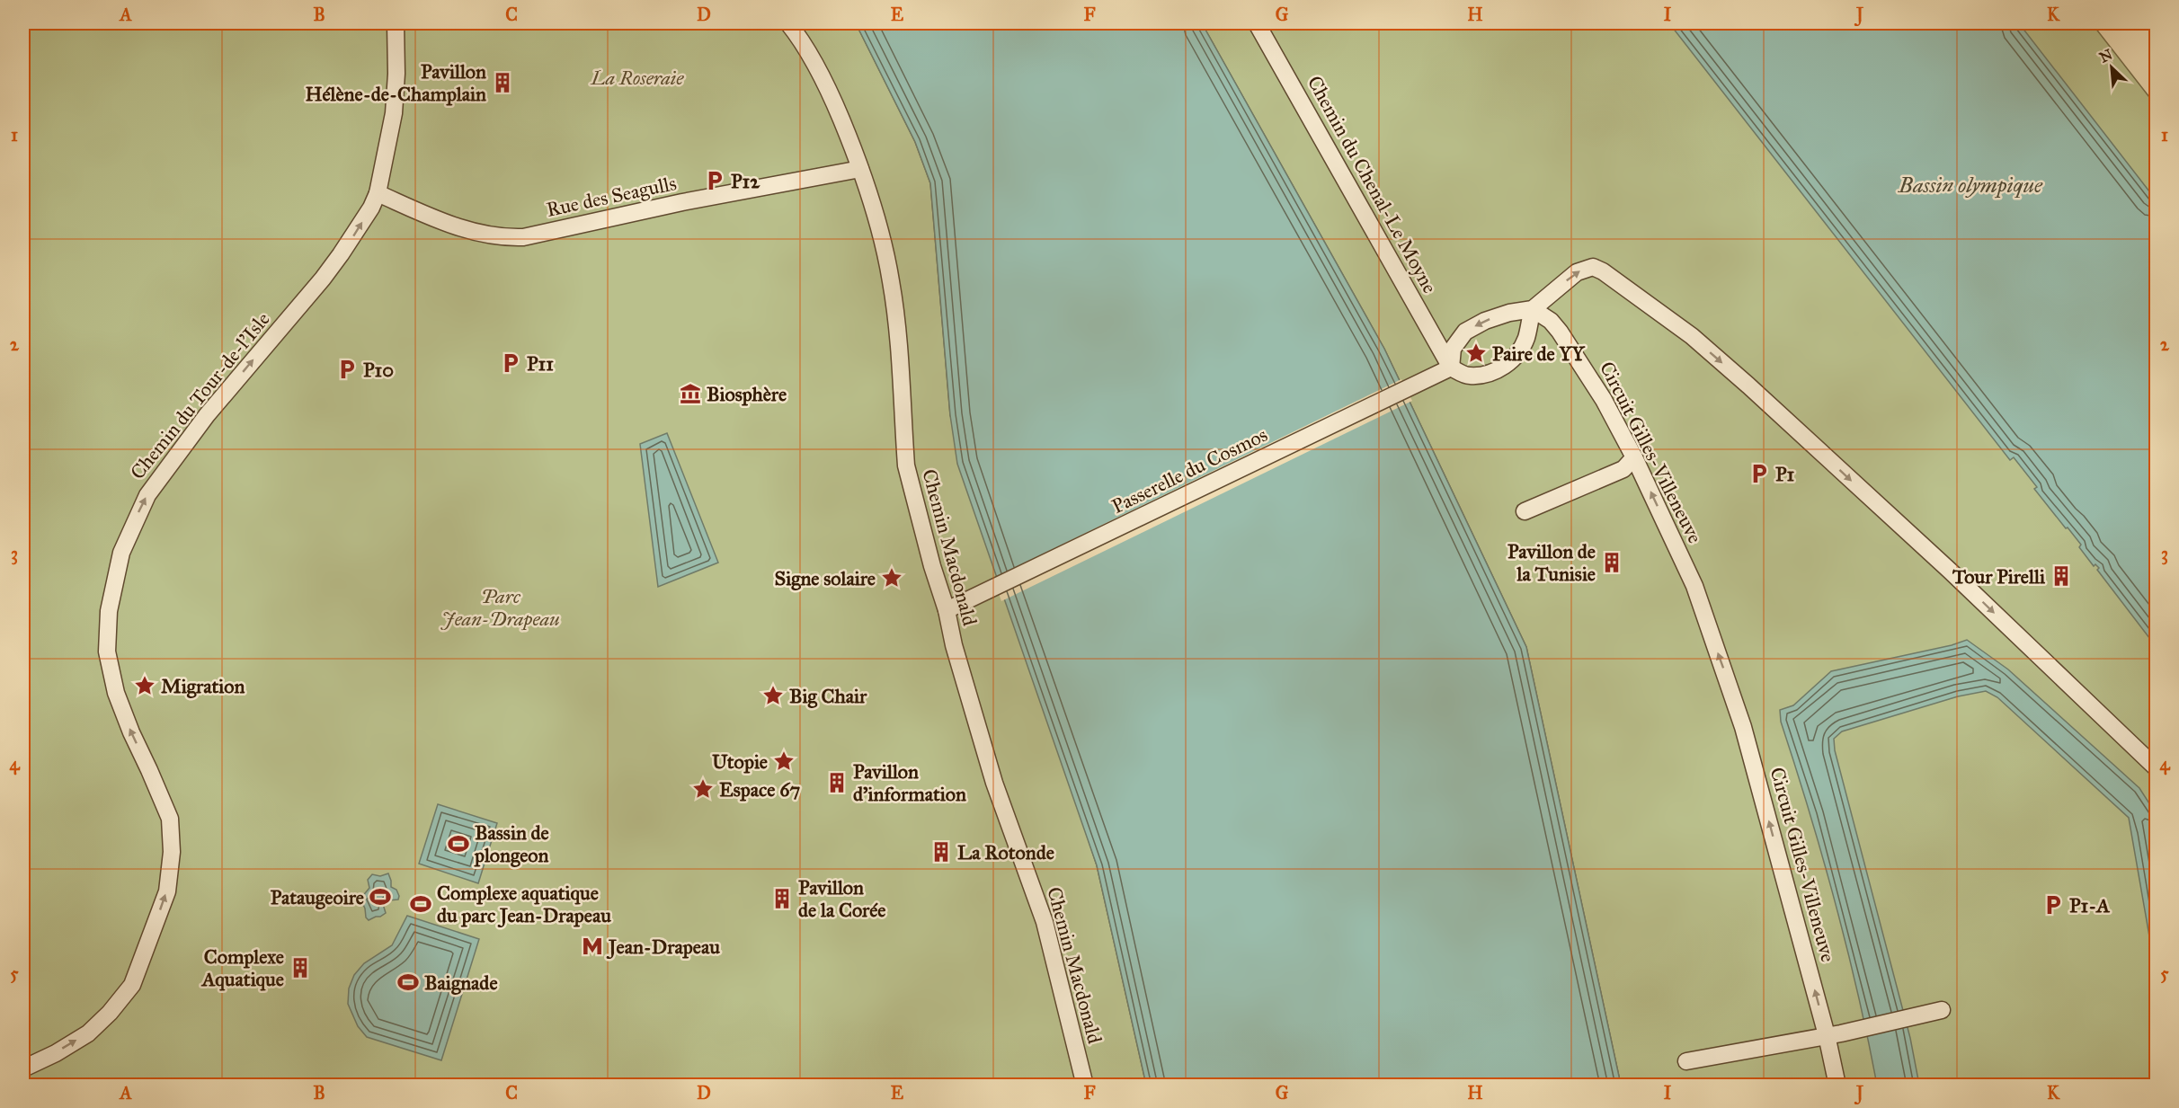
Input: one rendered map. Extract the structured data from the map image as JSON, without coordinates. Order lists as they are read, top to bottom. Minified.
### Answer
{"streets":{"street":["Chemin du Chenal-Le Moyne","Rue des Seagulls","Chemin du Tour-de-l'Isle","Circuit Gilles-Villeneuve","Passerelle du Cosmos","Chemin Macdonald"]},"crossings":[["Chemin du Chenal-Le Moyne","Passerelle du Cosmos"],["Rue des Seagulls","Chemin du Tour-de-l'Isle"],["Rue des Seagulls","Chemin Macdonald"],["Passerelle du Cosmos","Chemin Macdonald"]],"one_way":["Chemin du Tour-de-l'Isle","Circuit Gilles-Villeneuve"],"water":["Bassin olympique"],"parks":["La Roseraie","Parc Jean-Drapeau"],"places":{"building":["Pavillon Hélène-de-Champlain","Pavillon de la Tunisie","Tour Pirelli","Pavillon d'information","La Rotonde","Pavillon de la Corée","Complexe Aquatique"],"parking":["P12","P11","P10","P1","P1-A"],"place":["Paire de YY","Signe solaire","Migration","Big Chair","Utopie","Espace 67"],"museum":["Biosphère"],"sports":["Bassin de plongeon","Pataugeoire","Complexe aquatique du parc Jean-Drapeau","Baignade"],"metro station":["Jean-Drapeau"]},"north":"top left","grid":{"columns":["A","B","C","D","E","F","G","H","I","J","K"],"rows":["1","2","3","4","5"]}}
